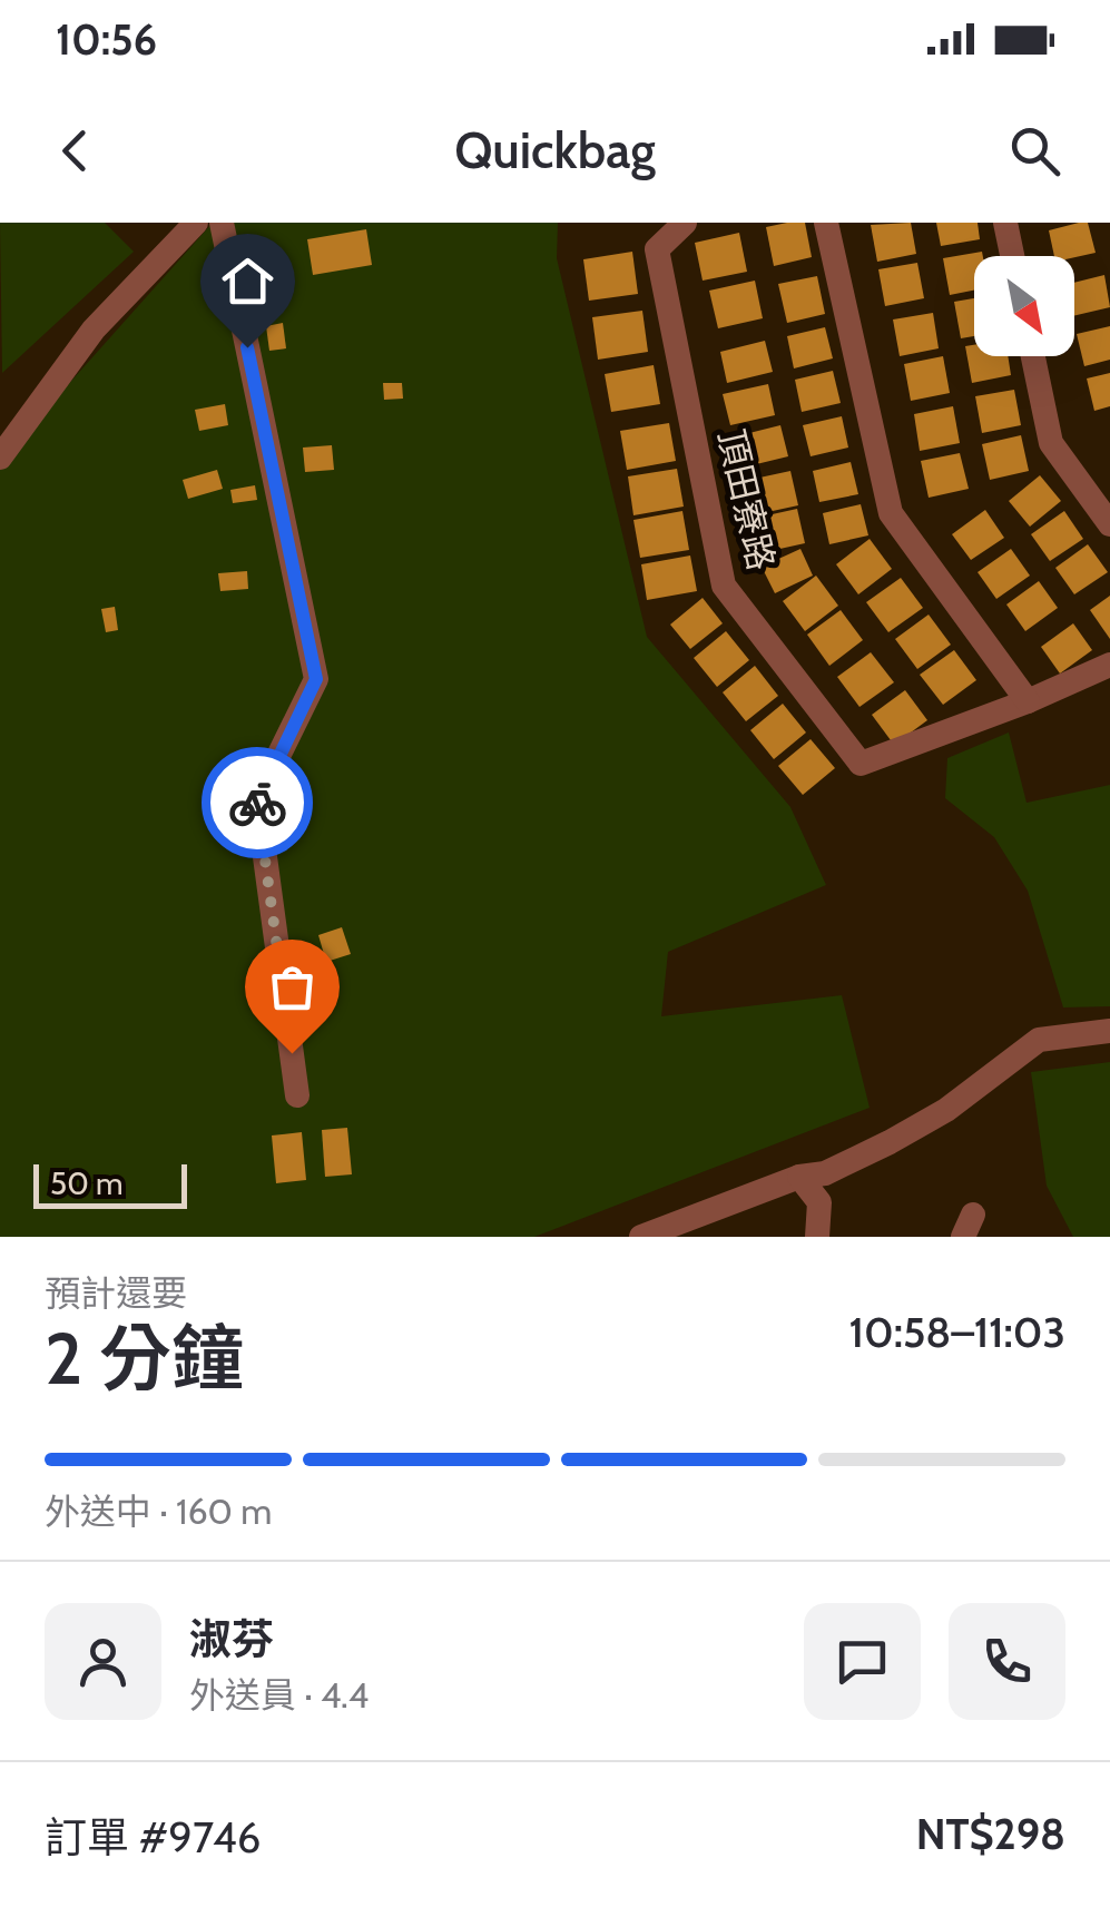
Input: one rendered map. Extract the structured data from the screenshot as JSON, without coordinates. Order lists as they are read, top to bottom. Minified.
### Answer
{"streets":{"street":["頂田寮路"]},"scale_bar":"50 m","north":"bottom right","page":{"status":"10:56","header":"Quickbag","scale":"50 m","heading":["2 分鐘","預計還要","10:58–11:03"],"panel":["淑芬","外送員 · 4.4","訂單 #9746","NT$298"],"bar":"外送中 · 160 m"}}
